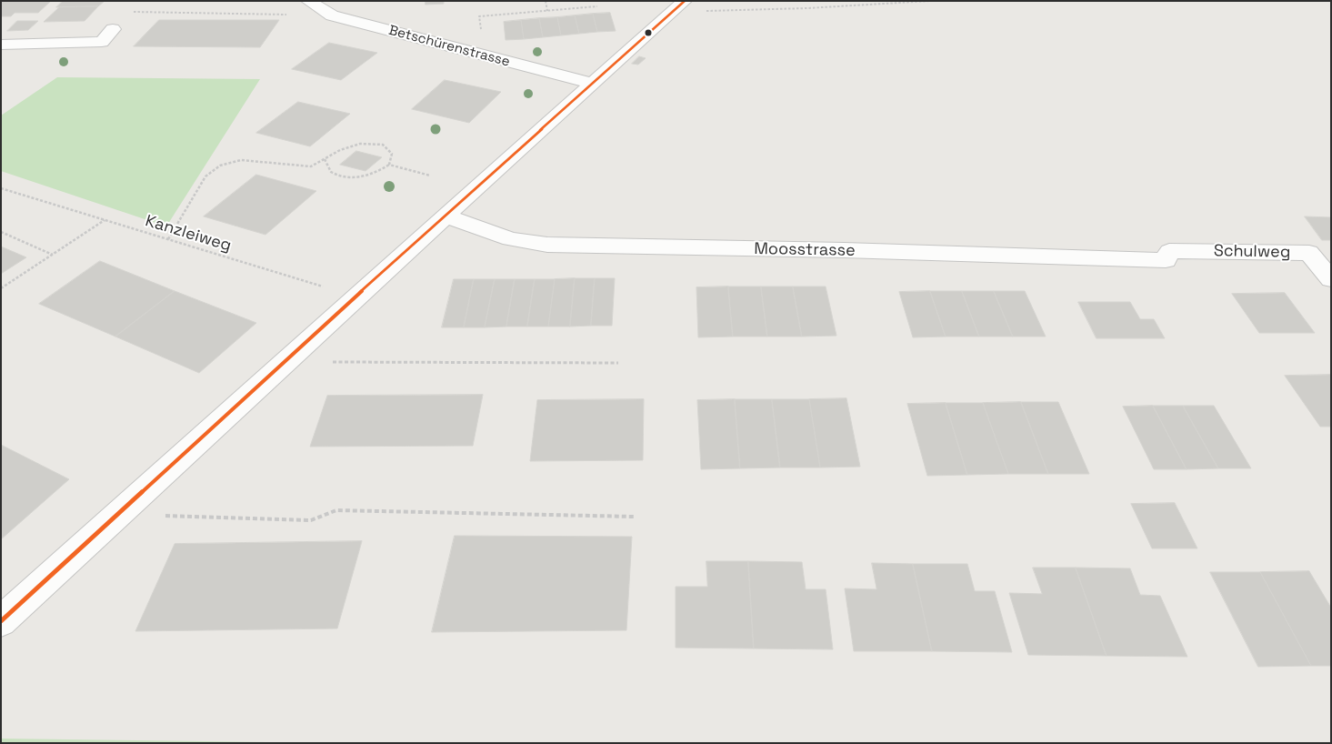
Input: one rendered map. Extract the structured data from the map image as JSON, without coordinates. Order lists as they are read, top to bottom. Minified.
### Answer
{"streets":{"street":["Betschürenstrasse","Moosstrasse","Schulweg"],"path":["Kanzleiweg"]},"crossings":[["Moosstrasse","Schulweg"]]}
